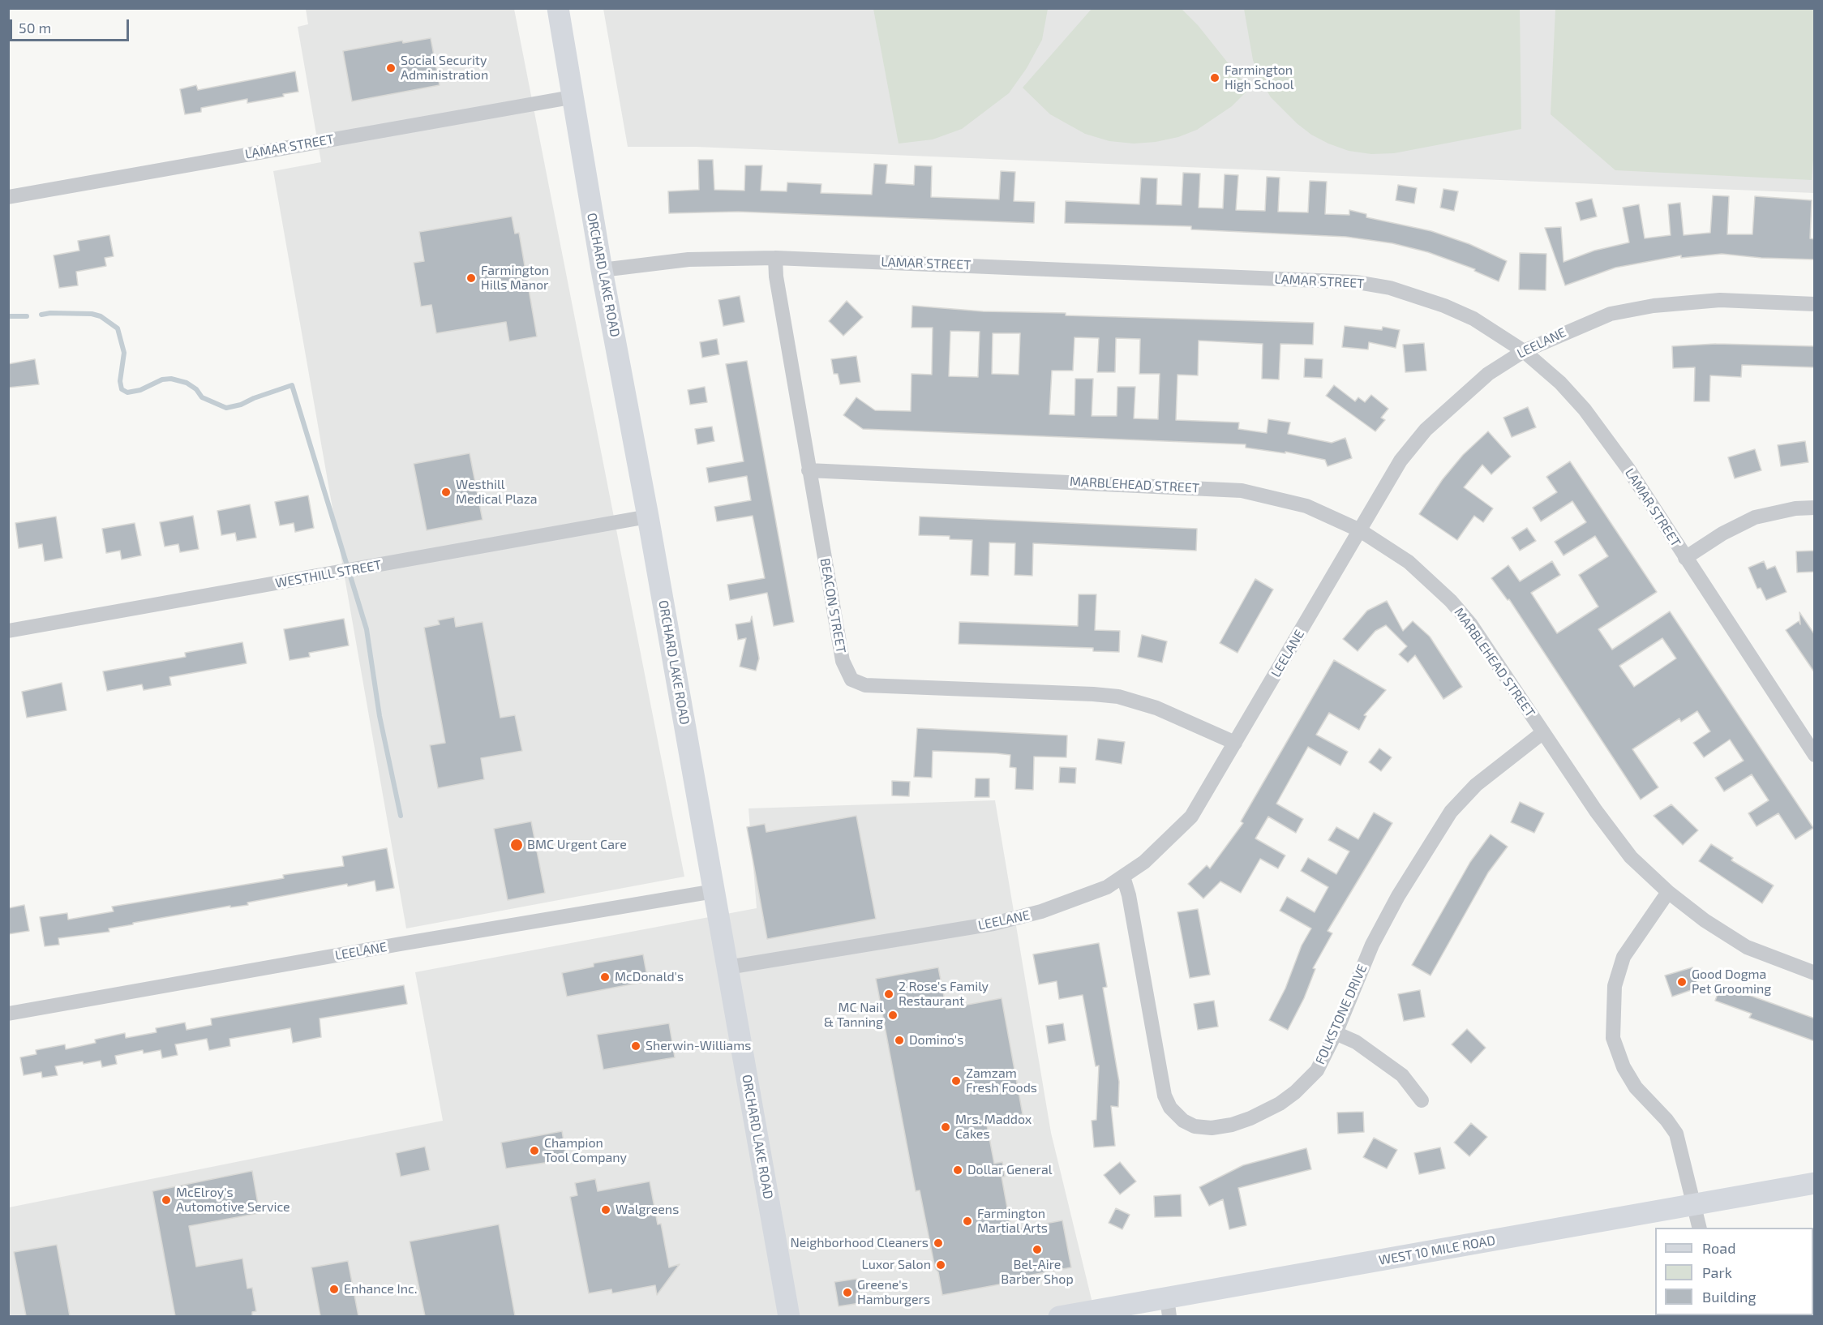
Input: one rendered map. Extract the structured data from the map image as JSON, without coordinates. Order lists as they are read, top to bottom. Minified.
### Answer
{"streets":{"main road":["ORCHARD LAKE ROAD","WEST 10 MILE ROAD"],"street":["LAMAR STREET","LEELANE","MARBLEHEAD STREET","WESTHILL STREET","BEACON STREET","FOLKSTONE DRIVE"]},"crossings":[["LAMAR STREET","ORCHARD LAKE ROAD"],["LAMAR STREET","LEELANE"],["LAMAR STREET","BEACON STREET"],["ORCHARD LAKE ROAD","LEELANE"],["ORCHARD LAKE ROAD","WESTHILL STREET"],["LEELANE","MARBLEHEAD STREET"],["LEELANE","BEACON STREET"],["LEELANE","FOLKSTONE DRIVE"],["MARBLEHEAD STREET","BEACON STREET"],["MARBLEHEAD STREET","FOLKSTONE DRIVE"]],"places":["Social Security Administration","Farmington High School","Farmington Hills Manor","Westhill Medical Plaza","BMC Urgent Care","McDonald's","Good Dogma Pet Grooming","2 Rose's Family Restaurant","MC Nail & Tanning","Domino's","Sherwin-Williams","Zamzam Fresh Foods","Mrs. Maddox Cakes","Champion Tool Company","Dollar General","McElroy's Automotive Service","Walgreens","Farmington Martial Arts","Neighborhood Cleaners","Bel-Aire Barber Shop","Luxor Salon","Enhance Inc.","Greene's Hamburgers"],"legend":["Road","Park","Building"],"scale_bar":"50 m"}
